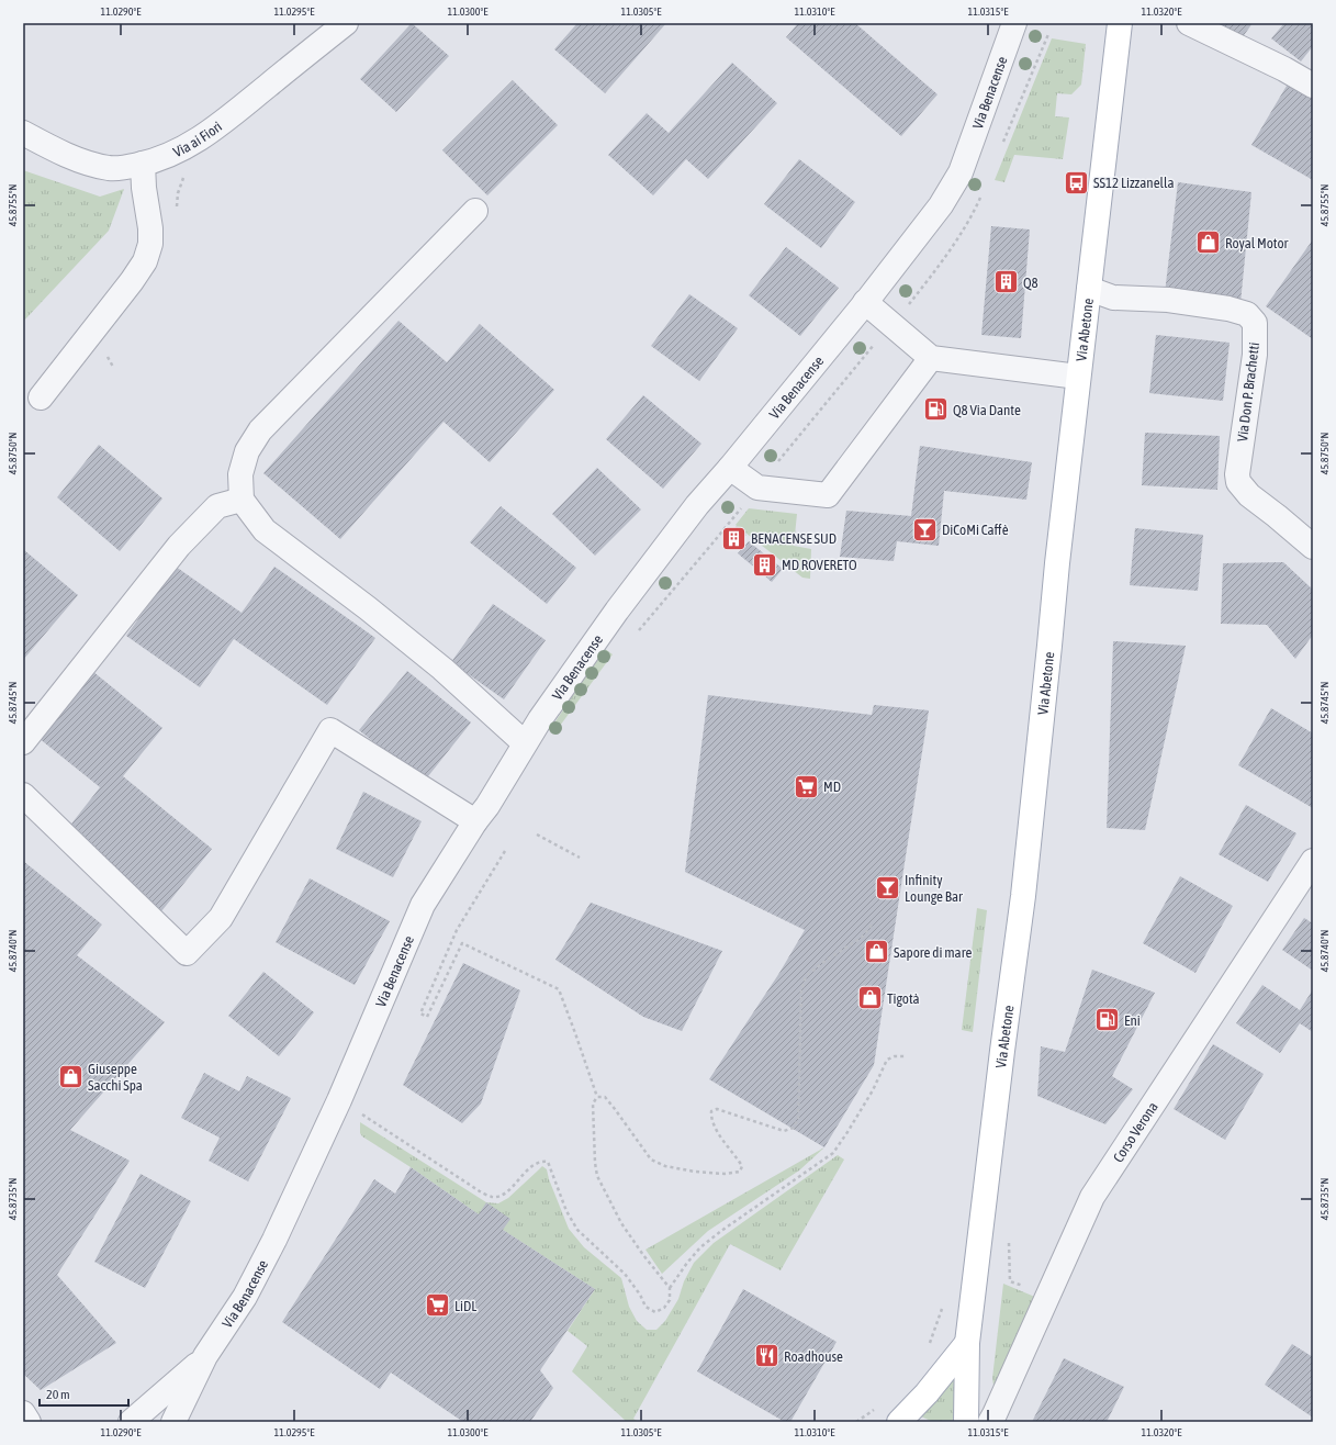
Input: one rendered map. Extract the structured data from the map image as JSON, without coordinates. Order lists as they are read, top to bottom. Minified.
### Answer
{"streets":{"main road":["Via Abetone"],"street":["Via Benacense","Via ai Fiori","Via Don P. Brachetti","Corso Verona"]},"crossings":[["Via Abetone","Via Don P. Brachetti"]],"places":{"bus stop":["SS12 Lizzanella"],"shop":["Royal Motor","Sapore di mare","Tigotà","Giuseppe Sacchi Spa"],"building":["Q8","BENACENSE SUD","MD ROVERETO"],"fuel station":["Q8 Via Dante","Eni"],"bar":["DiCoMi Caffè","Infinity Lounge Bar"],"supermarket":["MD","LiDL"],"restaurant":["Roadhouse"]},"scale_bar":"20 m","coordinates":["11.0290°E","11.0295°E","11.0300°E","11.0305°E","11.0310°E","11.0315°E","11.0320°E","45.8755°N","45.8750°N","45.8745°N","45.8740°N","45.8735°N"]}
